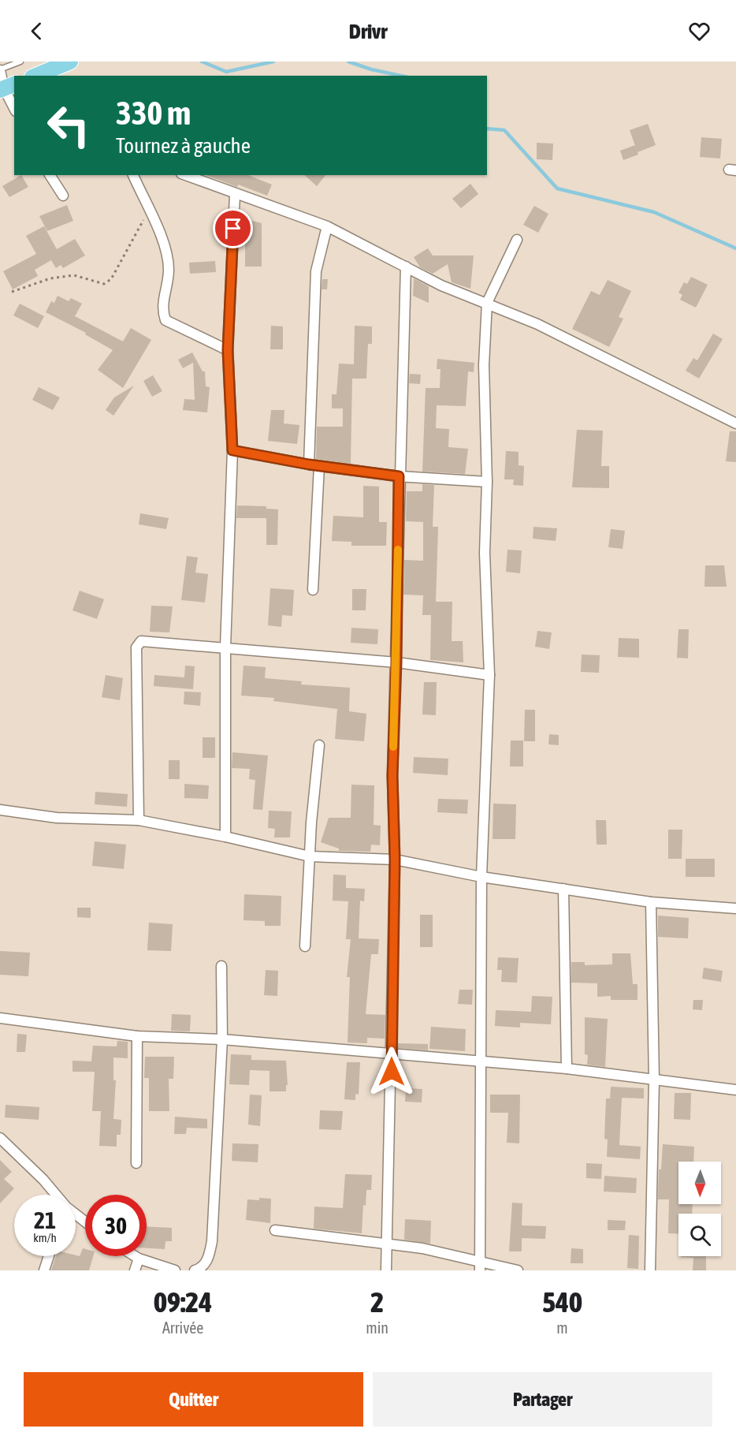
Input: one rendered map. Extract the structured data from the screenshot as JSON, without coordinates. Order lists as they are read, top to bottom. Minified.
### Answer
{"north":"bottom","page":{"header":"Drivr","turn":["330 m","Tournez à gauche"],"speed":"21 km/h","limit":"30","eta":["09:24","Arrivée","2","min","540","m"],"buttons":["Quitter","Partager"]}}
